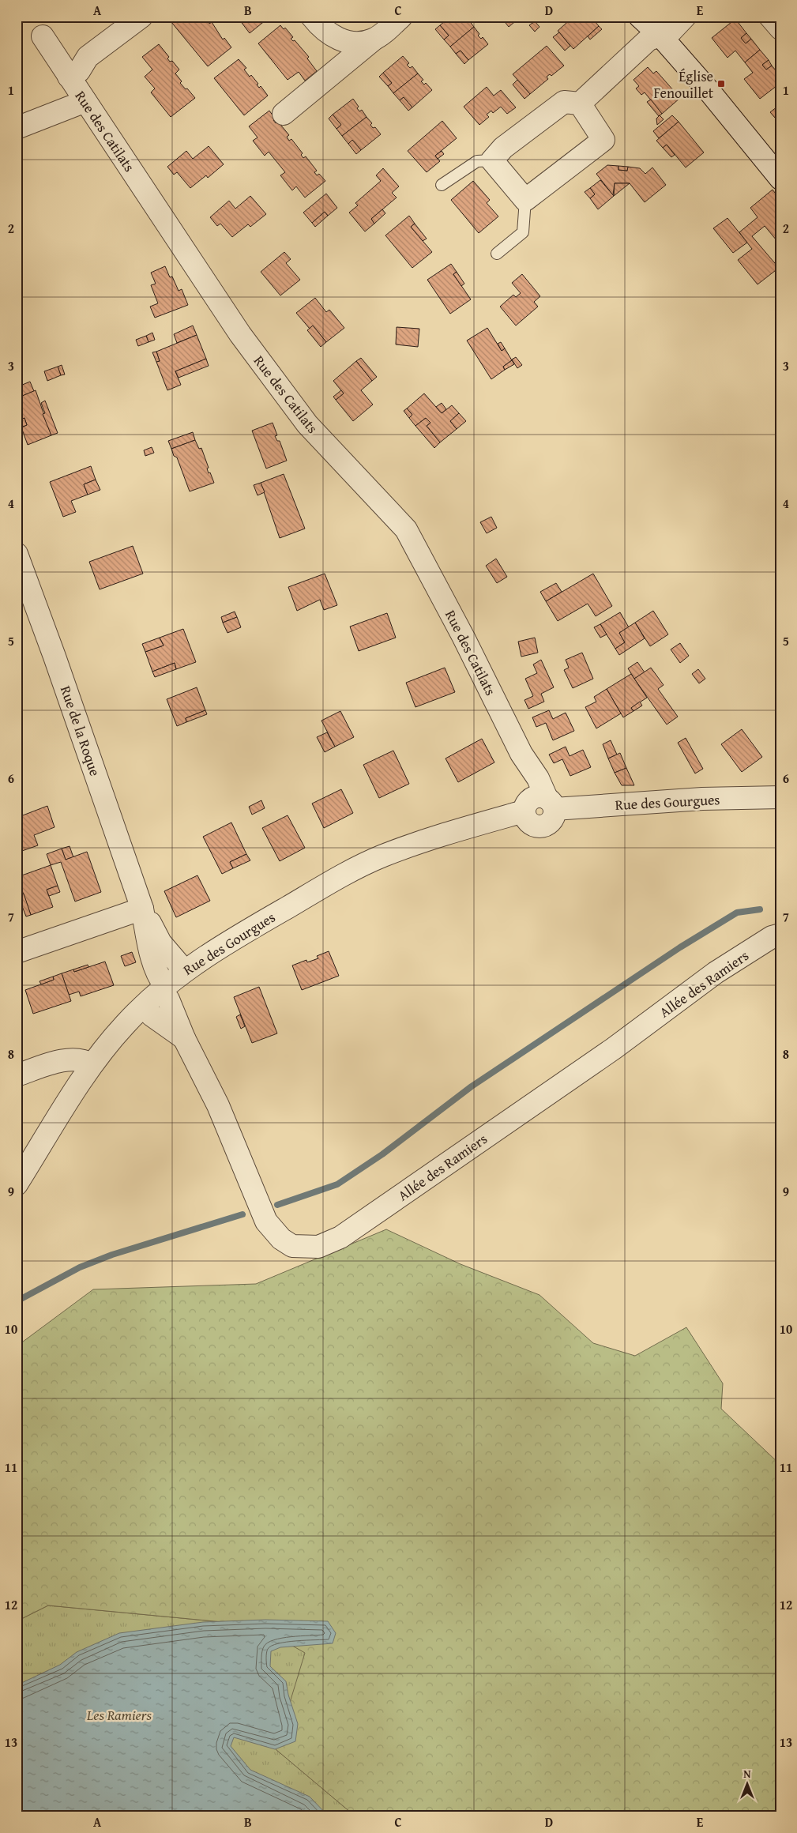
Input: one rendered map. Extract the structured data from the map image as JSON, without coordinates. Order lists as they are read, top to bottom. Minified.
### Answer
{"streets":{"street":["Rue des Catilats","Rue de la Roque","Rue des Gourgues","Allée des Ramiers"]},"crossings":[["Rue des Catilats","Rue des Gourgues"],["Rue de la Roque","Rue des Gourgues"],["Rue de la Roque","Allée des Ramiers"],["Rue des Gourgues","Allée des Ramiers"]],"parks":["Les Ramiers"],"places":{"transit":["Église Fenouillet"]},"north":"top","grid":{"columns":["A","B","C","D","E"],"rows":["1","2","3","4","5","6","7","8","9","10","11","12","13"]}}
